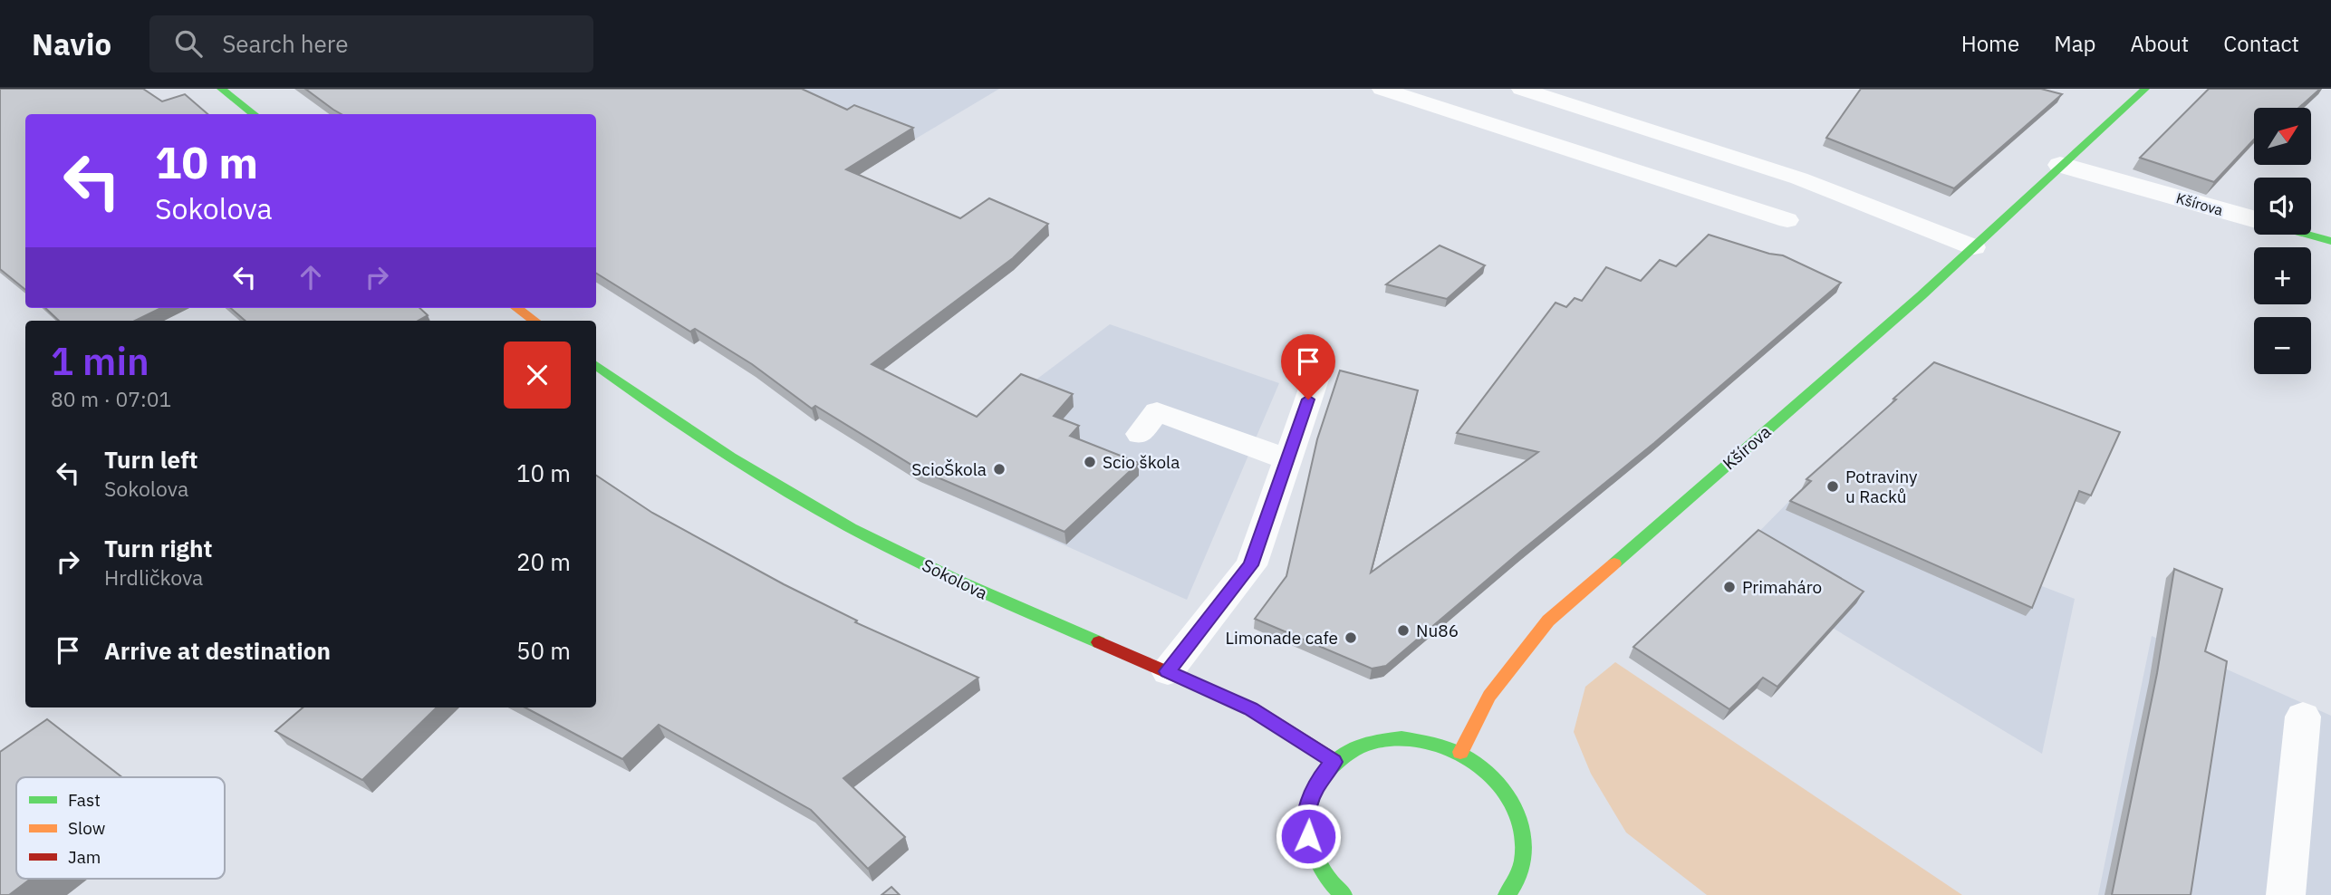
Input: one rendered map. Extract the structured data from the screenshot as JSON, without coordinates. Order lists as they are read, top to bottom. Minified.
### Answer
{"streets":{"street":["Kšírova","Sokolova"]},"places":["Scio škola","ScioŠkola","Potraviny u Racků","Primaháro","Nu86","Limonade cafe"],"legend":["Fast","Slow","Jam"],"north":"top right","page":{"header":"Navio","search":"Search here","nav":["Home","Map","About","Contact"],"map_buttons":["+","−"],"turn":["10 m","Sokolova"],"heading":["1 min","80 m · 07:01"],"list":[{"name":"Turn left","note":"Sokolova","value":"10 m"},{"name":"Turn right","note":"Hrdličkova","value":"20 m"},{"name":"Arrive at destination","value":"50 m"}]}}
